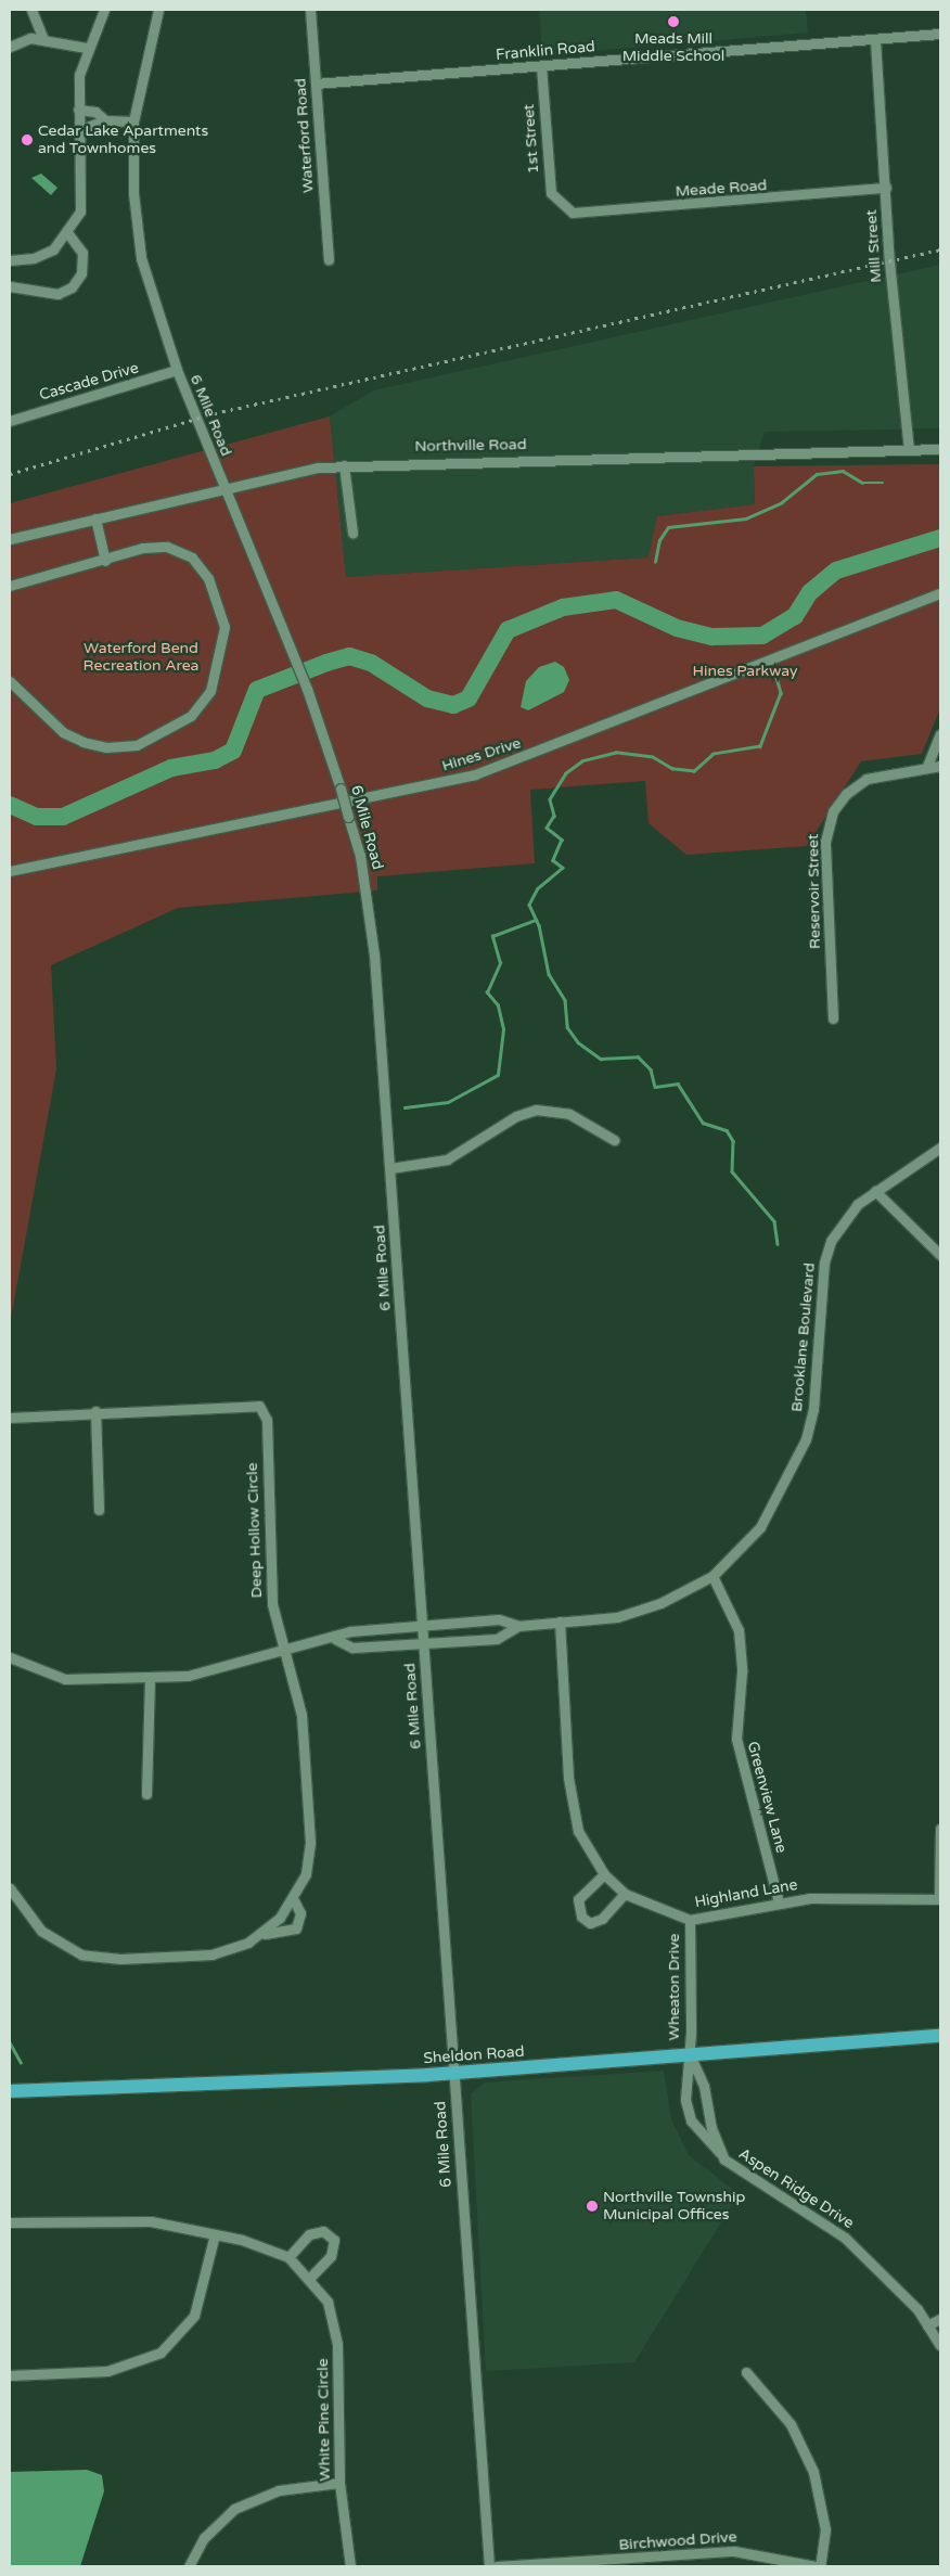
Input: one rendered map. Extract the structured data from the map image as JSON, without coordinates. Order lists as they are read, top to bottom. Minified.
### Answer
{"streets":{"main road":["Sheldon Road"],"street":["Franklin Road","Waterford Road","1st Street","Meade Road","Mill Street","Cascade Drive","6 Mile Road","Northville Road","Hines Drive","Reservoir Street","Brooklane Boulevard","Deep Hollow Circle","Greenview Lane","Highland Lane","Wheaton Drive","Aspen Ridge Drive","White Pine Circle","Birchwood Drive"]},"crossings":[["Franklin Road","Waterford Road"],["Franklin Road","1st Street"],["Franklin Road","Mill Street"],["1st Street","Meade Road"],["Meade Road","Mill Street"],["Mill Street","Northville Road"],["Cascade Drive","6 Mile Road"],["6 Mile Road","Northville Road"],["6 Mile Road","Brooklane Boulevard"],["6 Mile Road","Sheldon Road"],["Brooklane Boulevard","Deep Hollow Circle"],["Brooklane Boulevard","Greenview Lane"],["Brooklane Boulevard","Highland Lane"],["Greenview Lane","Highland Lane"],["Highland Lane","Wheaton Drive"],["Wheaton Drive","Sheldon Road"],["Wheaton Drive","Aspen Ridge Drive"],["Sheldon Road","Aspen Ridge Drive"]],"parks":["Waterford Bend Recreation Area","Hines Parkway"],"places":["Meads Mill Middle School","Cedar Lake Apartments and Townhomes","Northville Township Municipal Offices"]}
